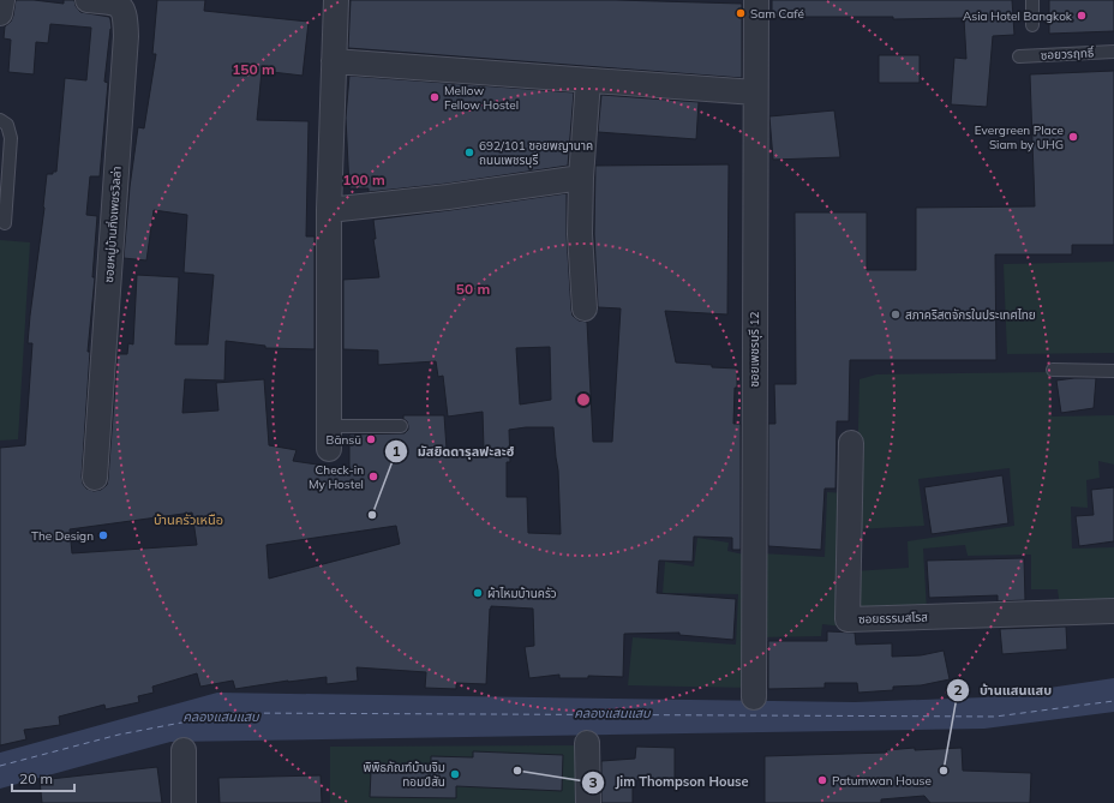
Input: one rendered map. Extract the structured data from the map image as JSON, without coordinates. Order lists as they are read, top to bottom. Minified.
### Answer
{"streets":{"street":["ซอยหมู่บ้านกิ่งเพชรวิลล่า","ซอยเพชรบุรี 12","ซอยธรรมสโรส"],"lane":["ซอยวรฤทธิ์"]},"districts":["บ้านครัวเหนือ"],"water":["คลองแสนแสบ"],"places":["Sam Café","Asia Hotel Bangkok","Mellow Fellow Hostel","Evergreen Place Siam by UHG","692/101 ซอยพญานาค ถนนเพชรบุรี","สภาคริสตจักรในประเทศไทย","Bānsū","Check-in My Hostel","มัสยิดดารุลฟะละฮ์","The Design","ผ้าไหมบ้านครัว","Jim Thompson House","บ้านแสนแสบ","พิพิธภัณฑ์บ้านจิม ทอมป์สัน","Patumwan House"],"scale_bar":"20 m","rings":["150 m","100 m","50 m"]}
